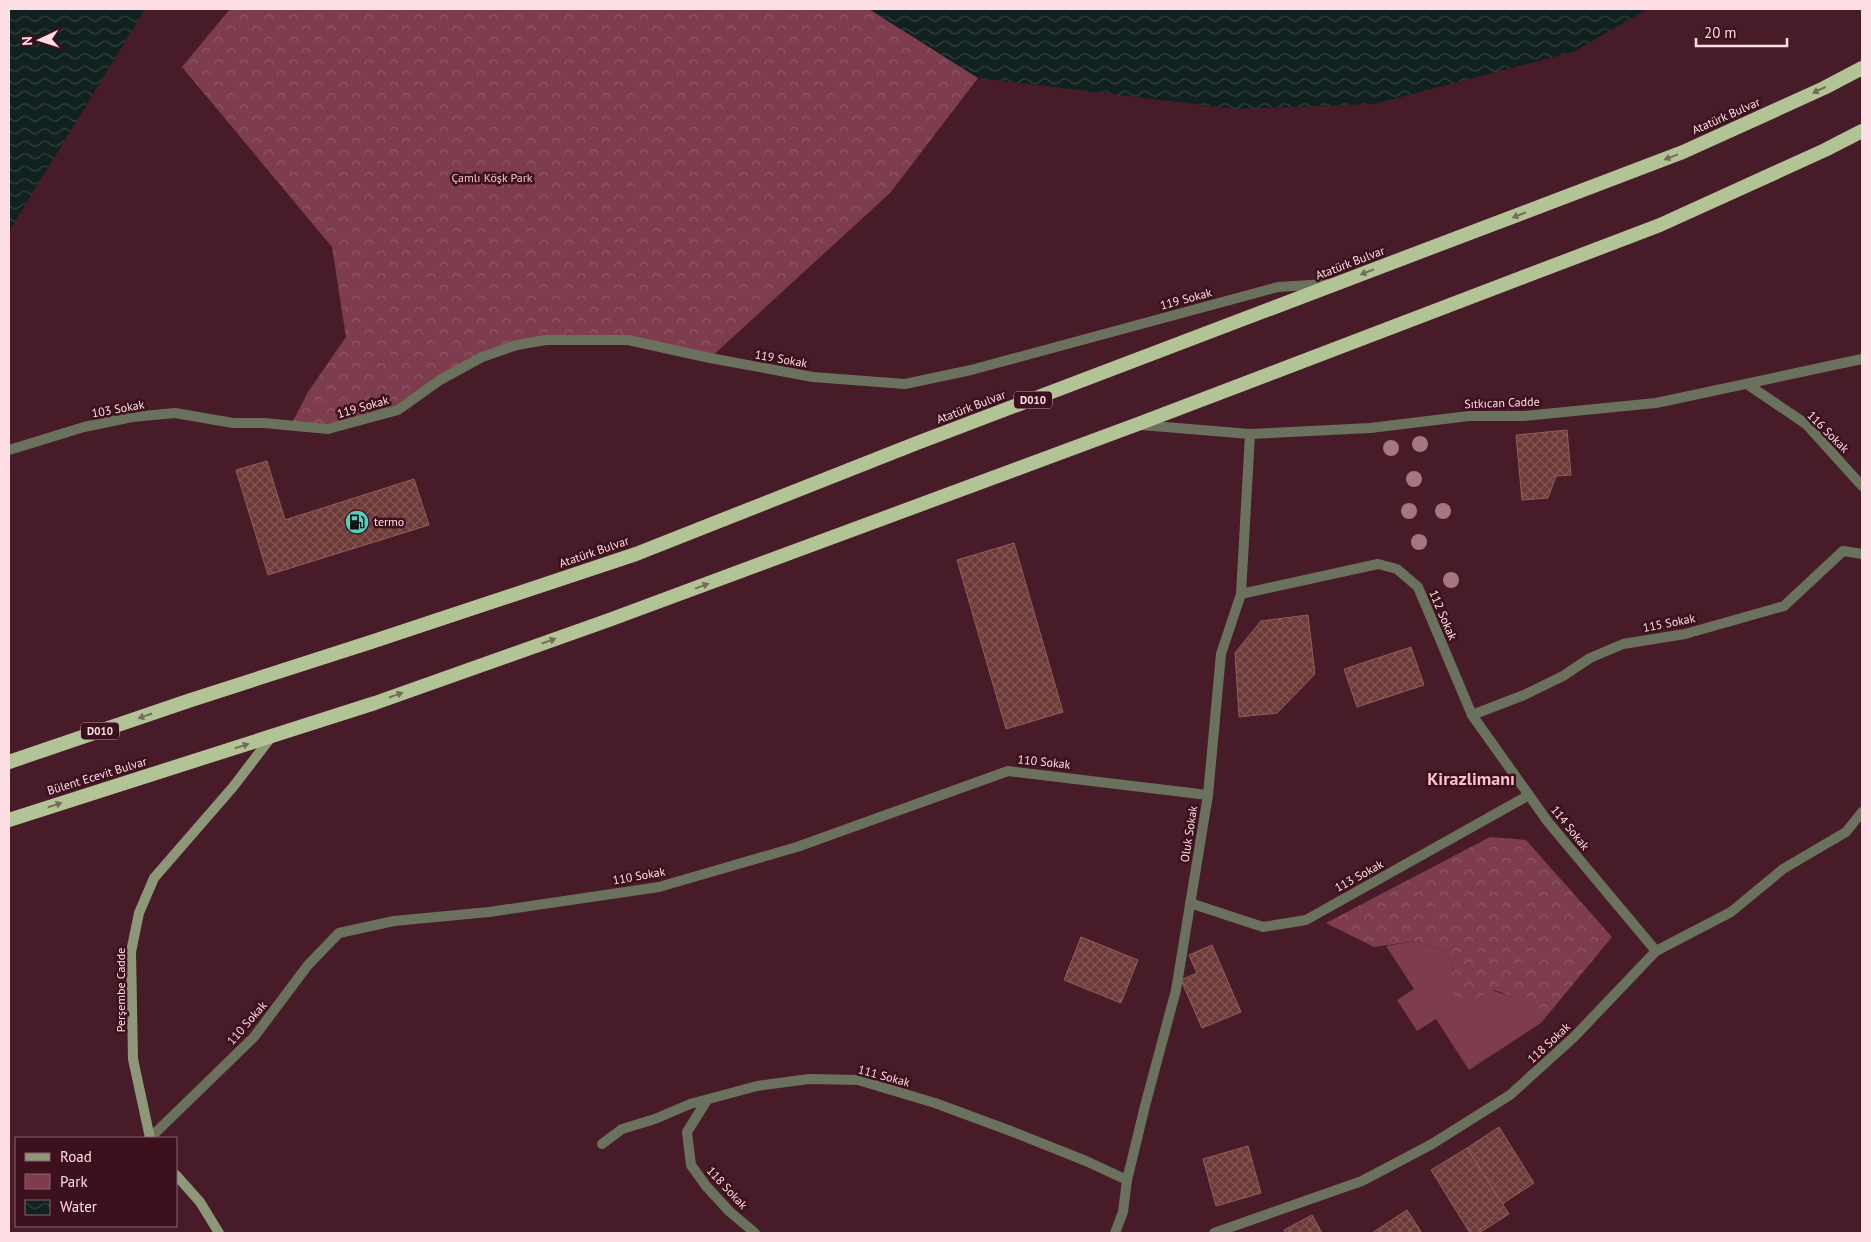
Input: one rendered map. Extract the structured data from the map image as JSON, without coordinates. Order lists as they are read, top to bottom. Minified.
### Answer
{"streets":{"highway":["Atatürk Bulvar","D010","Bülent Ecevit Bulvar"],"main road":["Perşembe Cadde"],"street":["119 Sokak","Sıtkıcan Cadde","103 Sokak","116 Sokak","112 Sokak","115 Sokak","110 Sokak","114 Sokak","Oluk Sokak","113 Sokak","118 Sokak","111 Sokak"]},"crossings":[["Atatürk Bulvar","119 Sokak"],["119 Sokak","103 Sokak"],["Sıtkıcan Cadde","116 Sokak"],["Sıtkıcan Cadde","Oluk Sokak"],["112 Sokak","115 Sokak"],["112 Sokak","114 Sokak"],["112 Sokak","Oluk Sokak"],["115 Sokak","114 Sokak"],["110 Sokak","Oluk Sokak"],["Bülent Ecevit Bulvar","Perşembe Cadde"],["114 Sokak","113 Sokak"],["114 Sokak","118 Sokak"],["Oluk Sokak","113 Sokak"],["Oluk Sokak","111 Sokak"],["118 Sokak","111 Sokak"]],"one_way":["Bülent Ecevit Bulvar"],"districts":["Kirazlimanı"],"parks":["Çamlı Köşk Park"],"places":{"fuel station":["termo"]},"legend":["Road","Park","Water"],"scale_bar":"20 m","north":"left"}
